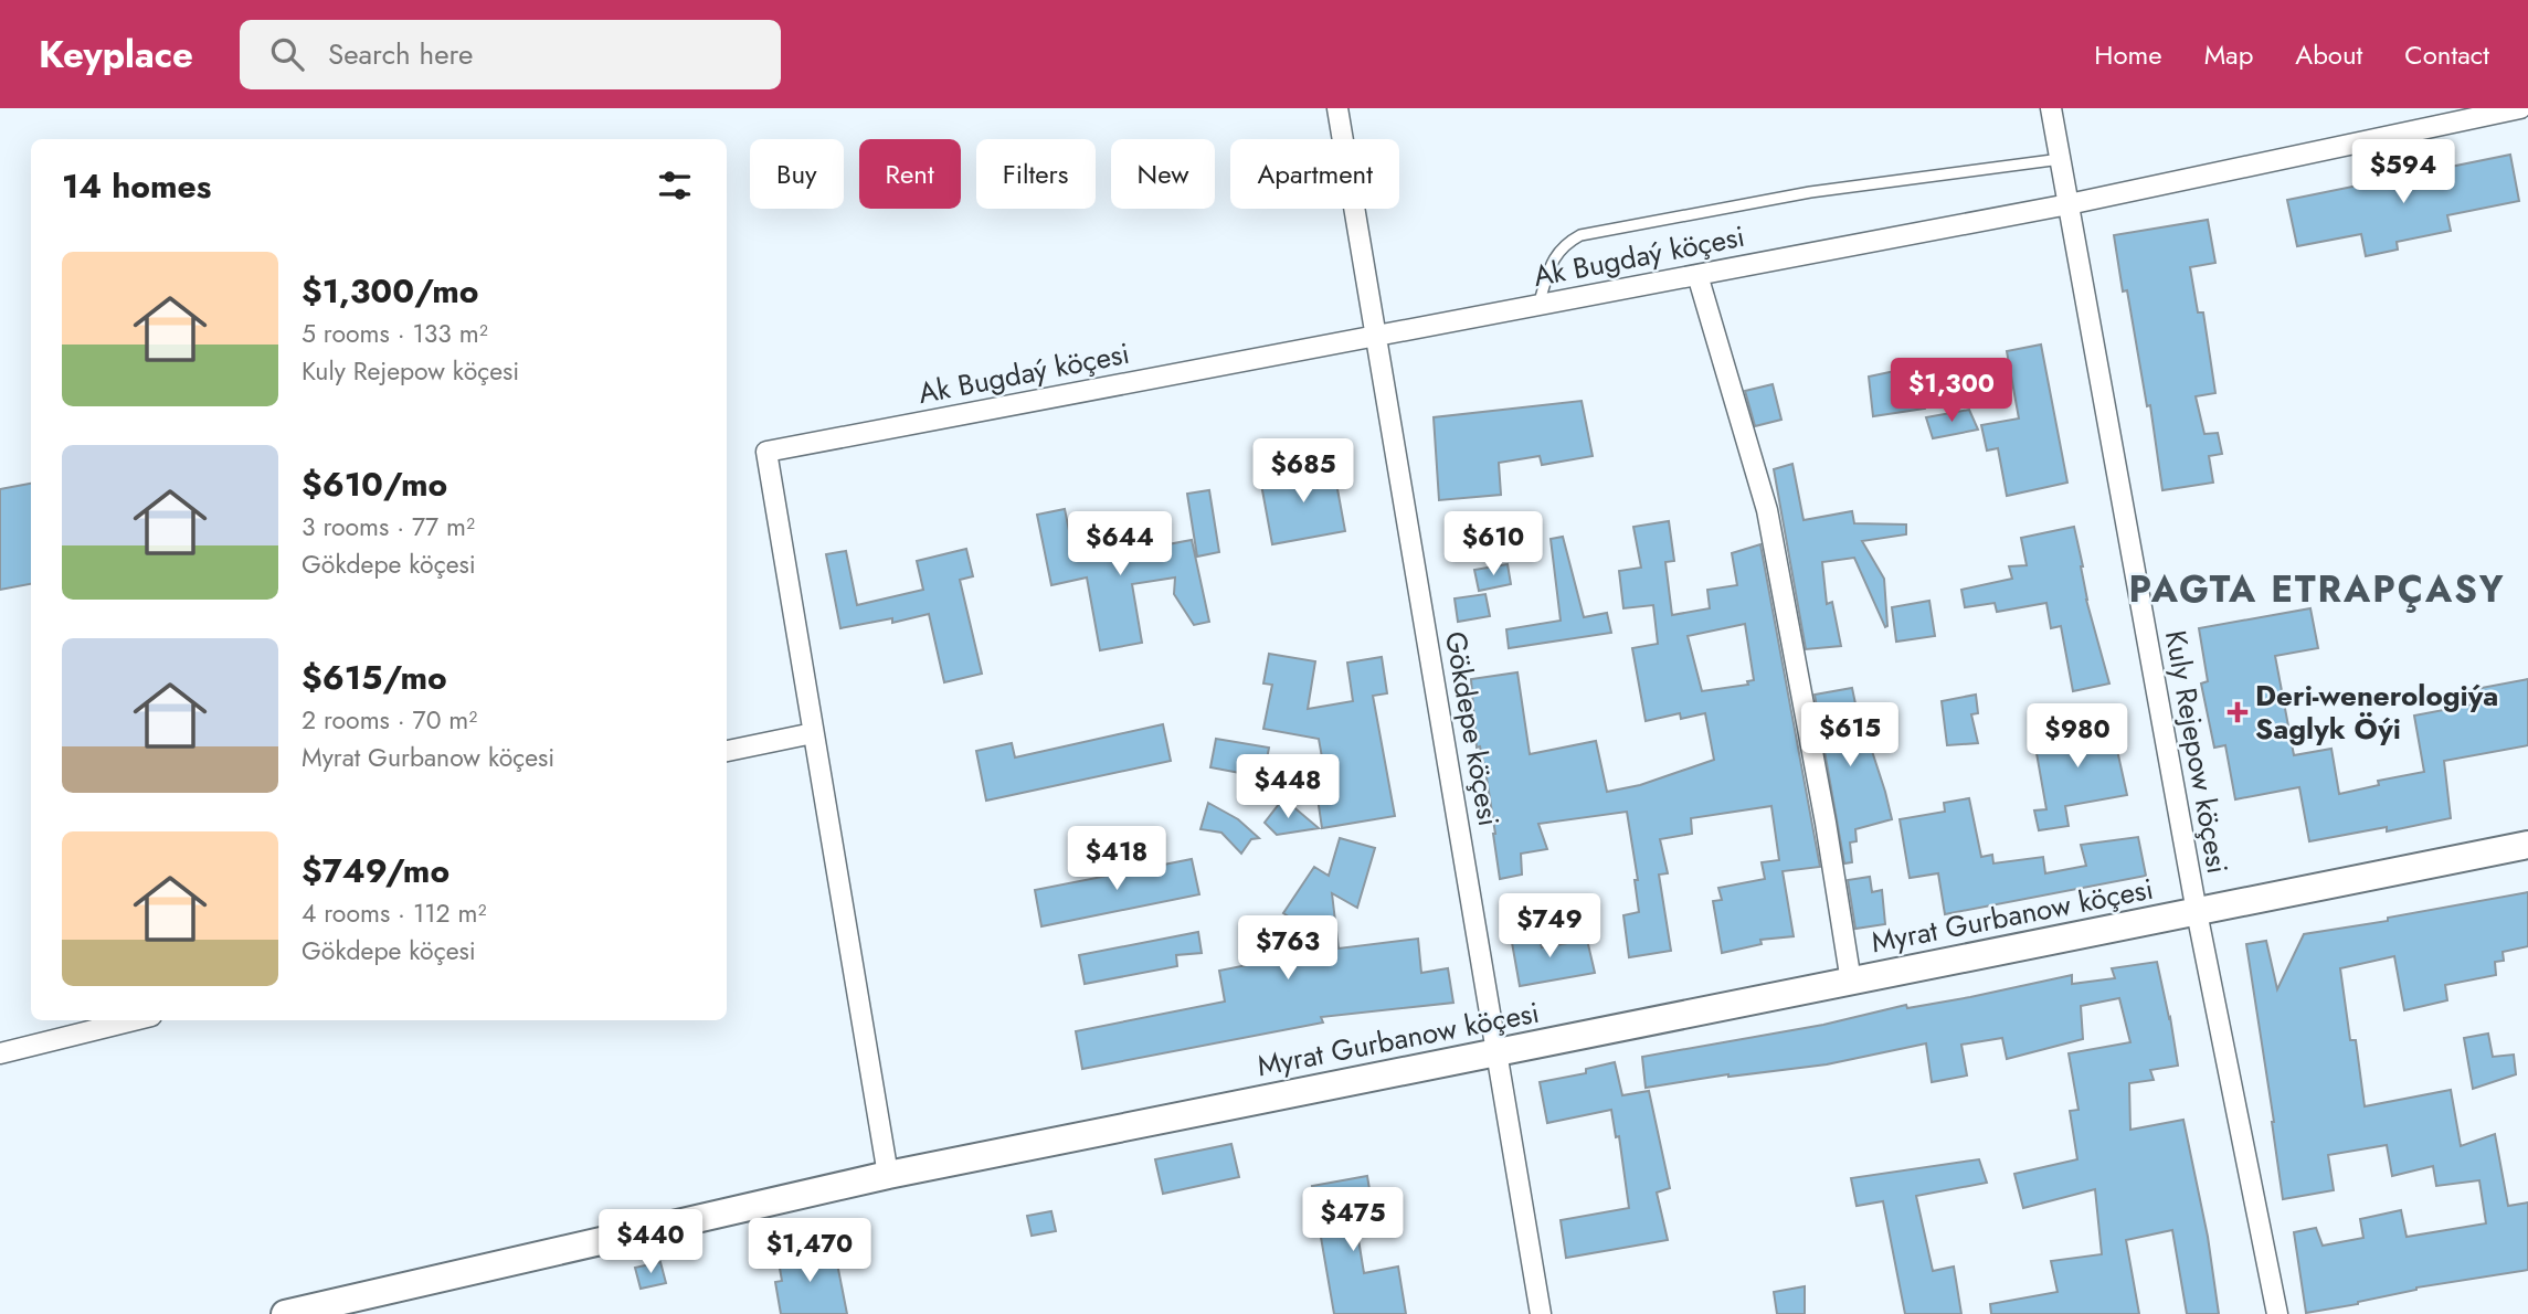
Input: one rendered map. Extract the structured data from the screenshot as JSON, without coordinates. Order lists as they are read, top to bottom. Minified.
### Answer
{"streets":{"street":["Ak Bugdaý köçesi","Gökdepe köçesi","Kuly Rejepow köçesi","Myrat Gurbanow köçesi"]},"crossings":[["Ak Bugdaý köçesi","Gökdepe köçesi"],["Ak Bugdaý köçesi","Kuly Rejepow köçesi"],["Gökdepe köçesi","Myrat Gurbanow köçesi"],["Kuly Rejepow köçesi","Myrat Gurbanow köçesi"]],"districts":["PAGTA ETRAPÇASY"],"places":{"health":["Deri-wenerologiýa Saglyk Öýi"]},"page":{"header":"Keyplace","search":"Search here","nav":["Home","Map","About","Contact"],"price":["$594","$1,300","$685","$644","$610","$615","$980","$448","$418","$749","$763","$475","$440","$1,470"],"chip":["Buy","Rent","Filters","New","Apartment"],"heading":"14 homes","list":[{"name":"$1,300/mo","note":"5 rooms · 133 m² · Kuly Rejepow köçesi"},{"name":"$610/mo","note":"3 rooms · 77 m² · Gökdepe köçesi"},{"name":"$615/mo","note":"2 rooms · 70 m² · Myrat Gurbanow köçesi"},{"name":"$749/mo","note":"4 rooms · 112 m² · Gökdepe köçesi"}]}}
